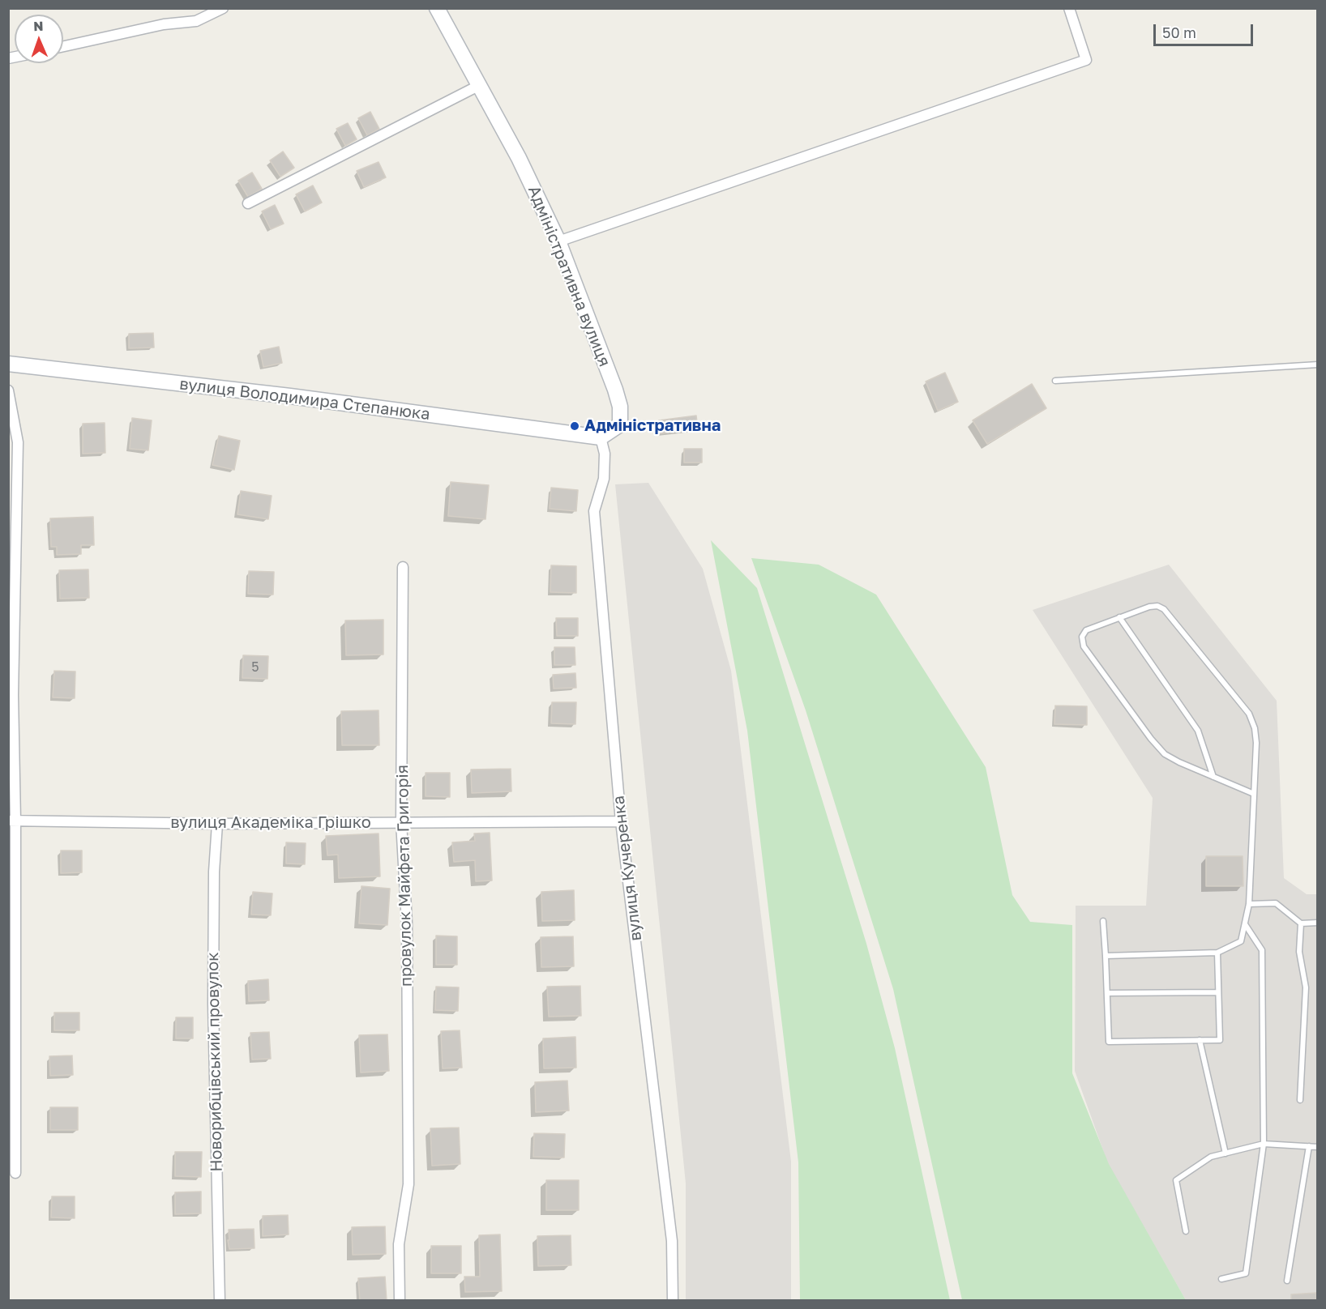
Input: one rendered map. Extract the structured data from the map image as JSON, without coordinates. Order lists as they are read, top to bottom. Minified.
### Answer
{"streets":{"street":["Адміністративна вулиця","вулиця Володимира Степанюка","вулиця Академіка Грішко","вулиця Кучеренка","провулок Майфета Григорія","Новорибцівський провулок"]},"crossings":[["Адміністративна вулиця","вулиця Володимира Степанюка"],["Адміністративна вулиця","вулиця Кучеренка"],["вулиця Володимира Степанюка","вулиця Кучеренка"],["вулиця Академіка Грішко","вулиця Кучеренка"],["вулиця Академіка Грішко","провулок Майфета Григорія"],["вулиця Академіка Грішко","Новорибцівський провулок"]],"places":["Адміністративна"],"house_numbers":["5"],"scale_bar":"50 m","north":"top"}
